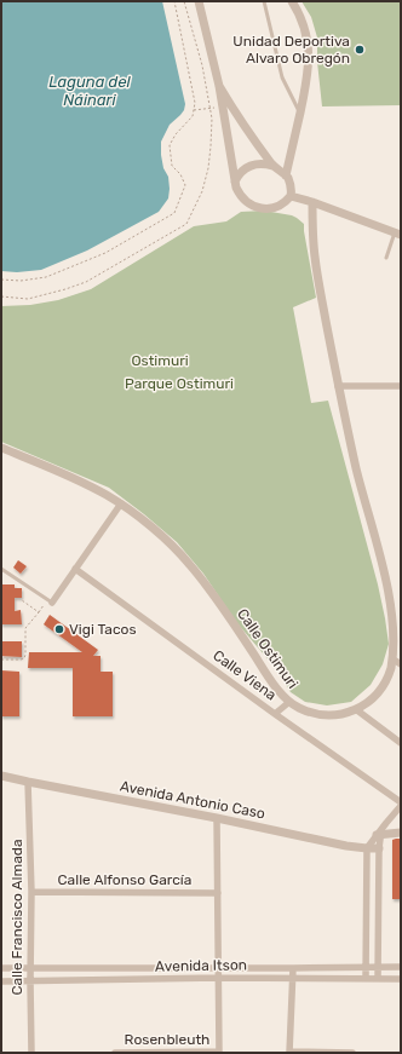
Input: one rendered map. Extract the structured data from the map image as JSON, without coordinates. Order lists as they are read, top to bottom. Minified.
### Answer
{"streets":{"street":["Calle Ostimuri","Calle Viena","Avenida Antonio Caso","Calle Alfonso García","Calle Francisco Almada","Avenida Itson","Rosenbleuth"]},"crossings":[["Avenida Antonio Caso","Calle Francisco Almada"],["Calle Alfonso García","Calle Francisco Almada"],["Calle Francisco Almada","Avenida Itson"]],"water":["Laguna del Náinari"],"parks":["Ostimuri","Parque Ostimuri"],"places":["Unidad Deportiva Alvaro Obregón","Vigi Tacos"]}
